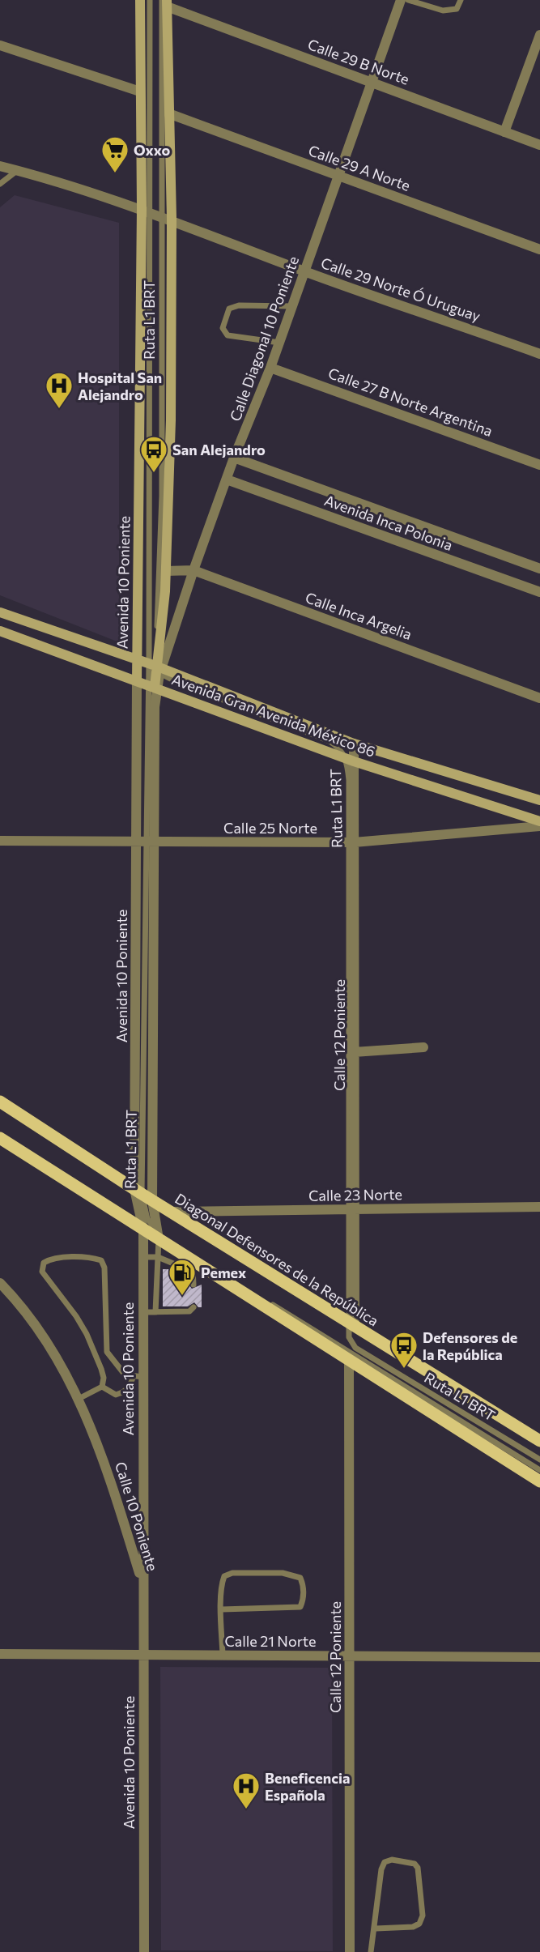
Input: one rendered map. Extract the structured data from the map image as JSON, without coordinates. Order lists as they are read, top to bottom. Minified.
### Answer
{"streets":{"main road":["Diagonal Defensores de la República"],"street":["Calle 29 B Norte","Calle 29 A Norte","Calle 29 Norte Ó Uruguay","Calle Diagonal 10 Poniente","Calle 27 B Norte Argentina","Avenida Inca Polonia","Avenida 10 Poniente","Calle Inca Argelia","Avenida Gran Avenida México 86","Calle 25 Norte","Calle 12 Poniente","Calle 23 Norte","Calle 10 Poniente","Calle 21 Norte"],"lane":["Ruta L1 BRT"]},"crossings":[["Calle 29 B Norte","Ruta L1 BRT"],["Calle 29 B Norte","Calle Diagonal 10 Poniente"],["Calle 29 B Norte","Avenida 10 Poniente"],["Calle 29 A Norte","Calle Diagonal 10 Poniente"],["Calle 29 A Norte","Avenida 10 Poniente"],["Calle 29 Norte Ó Uruguay","Calle Diagonal 10 Poniente"],["Calle 29 Norte Ó Uruguay","Avenida 10 Poniente"],["Ruta L1 BRT","Calle Diagonal 10 Poniente"],["Ruta L1 BRT","Avenida 10 Poniente"],["Ruta L1 BRT","Avenida Gran Avenida México 86"],["Ruta L1 BRT","Calle 25 Norte"],["Ruta L1 BRT","Calle 12 Poniente"],["Ruta L1 BRT","Calle 23 Norte"],["Ruta L1 BRT","Diagonal Defensores de la República"],["Calle Diagonal 10 Poniente","Calle 27 B Norte Argentina"],["Calle Diagonal 10 Poniente","Avenida Inca Polonia"],["Calle Diagonal 10 Poniente","Avenida 10 Poniente"],["Calle Diagonal 10 Poniente","Calle Inca Argelia"],["Calle Diagonal 10 Poniente","Avenida Gran Avenida México 86"],["Avenida 10 Poniente","Calle Inca Argelia"],["Avenida 10 Poniente","Avenida Gran Avenida México 86"],["Avenida 10 Poniente","Calle 25 Norte"],["Avenida 10 Poniente","Diagonal Defensores de la República"],["Avenida 10 Poniente","Calle 10 Poniente"],["Avenida 10 Poniente","Calle 21 Norte"],["Avenida Gran Avenida México 86","Calle 12 Poniente"],["Calle 25 Norte","Calle 12 Poniente"],["Calle 12 Poniente","Calle 23 Norte"],["Calle 12 Poniente","Diagonal Defensores de la República"],["Calle 12 Poniente","Calle 21 Norte"],["Calle 23 Norte","Diagonal Defensores de la República"]],"places":{"supermarket":["Oxxo"],"hospital":["Hospital San Alejandro","Beneficencia Española"],"bus stop":["San Alejandro","Defensores de la República"],"fuel station":["Pemex"]}}
